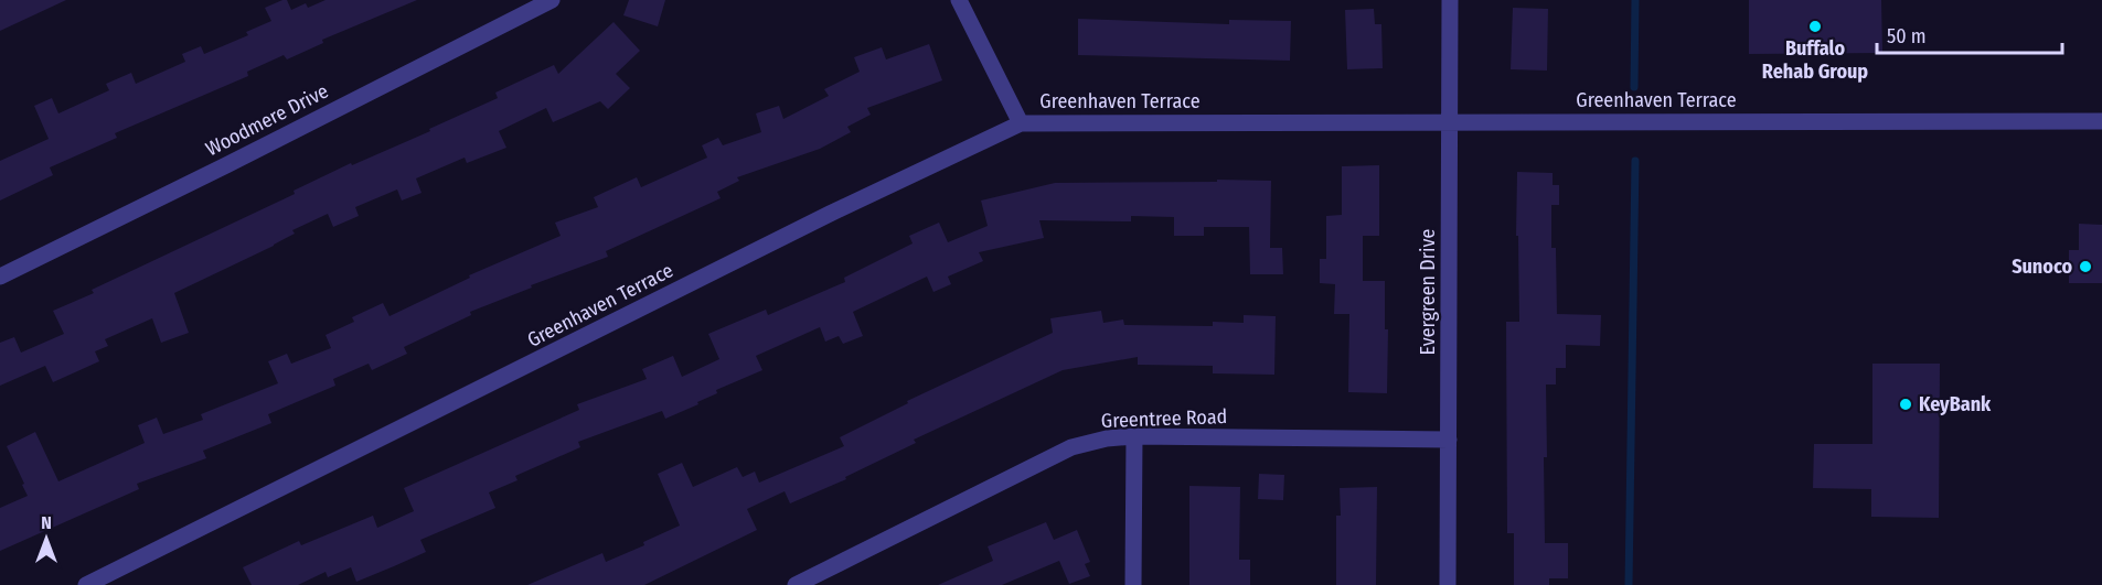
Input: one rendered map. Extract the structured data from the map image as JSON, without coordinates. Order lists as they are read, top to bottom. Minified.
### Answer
{"streets":{"street":["Greenhaven Terrace","Woodmere Drive","Evergreen Drive","Greentree Road"]},"crossings":[["Greenhaven Terrace","Evergreen Drive"],["Evergreen Drive","Greentree Road"]],"places":["Buffalo Rehab Group","Sunoco","KeyBank"],"scale_bar":"50 m","north":"top"}
